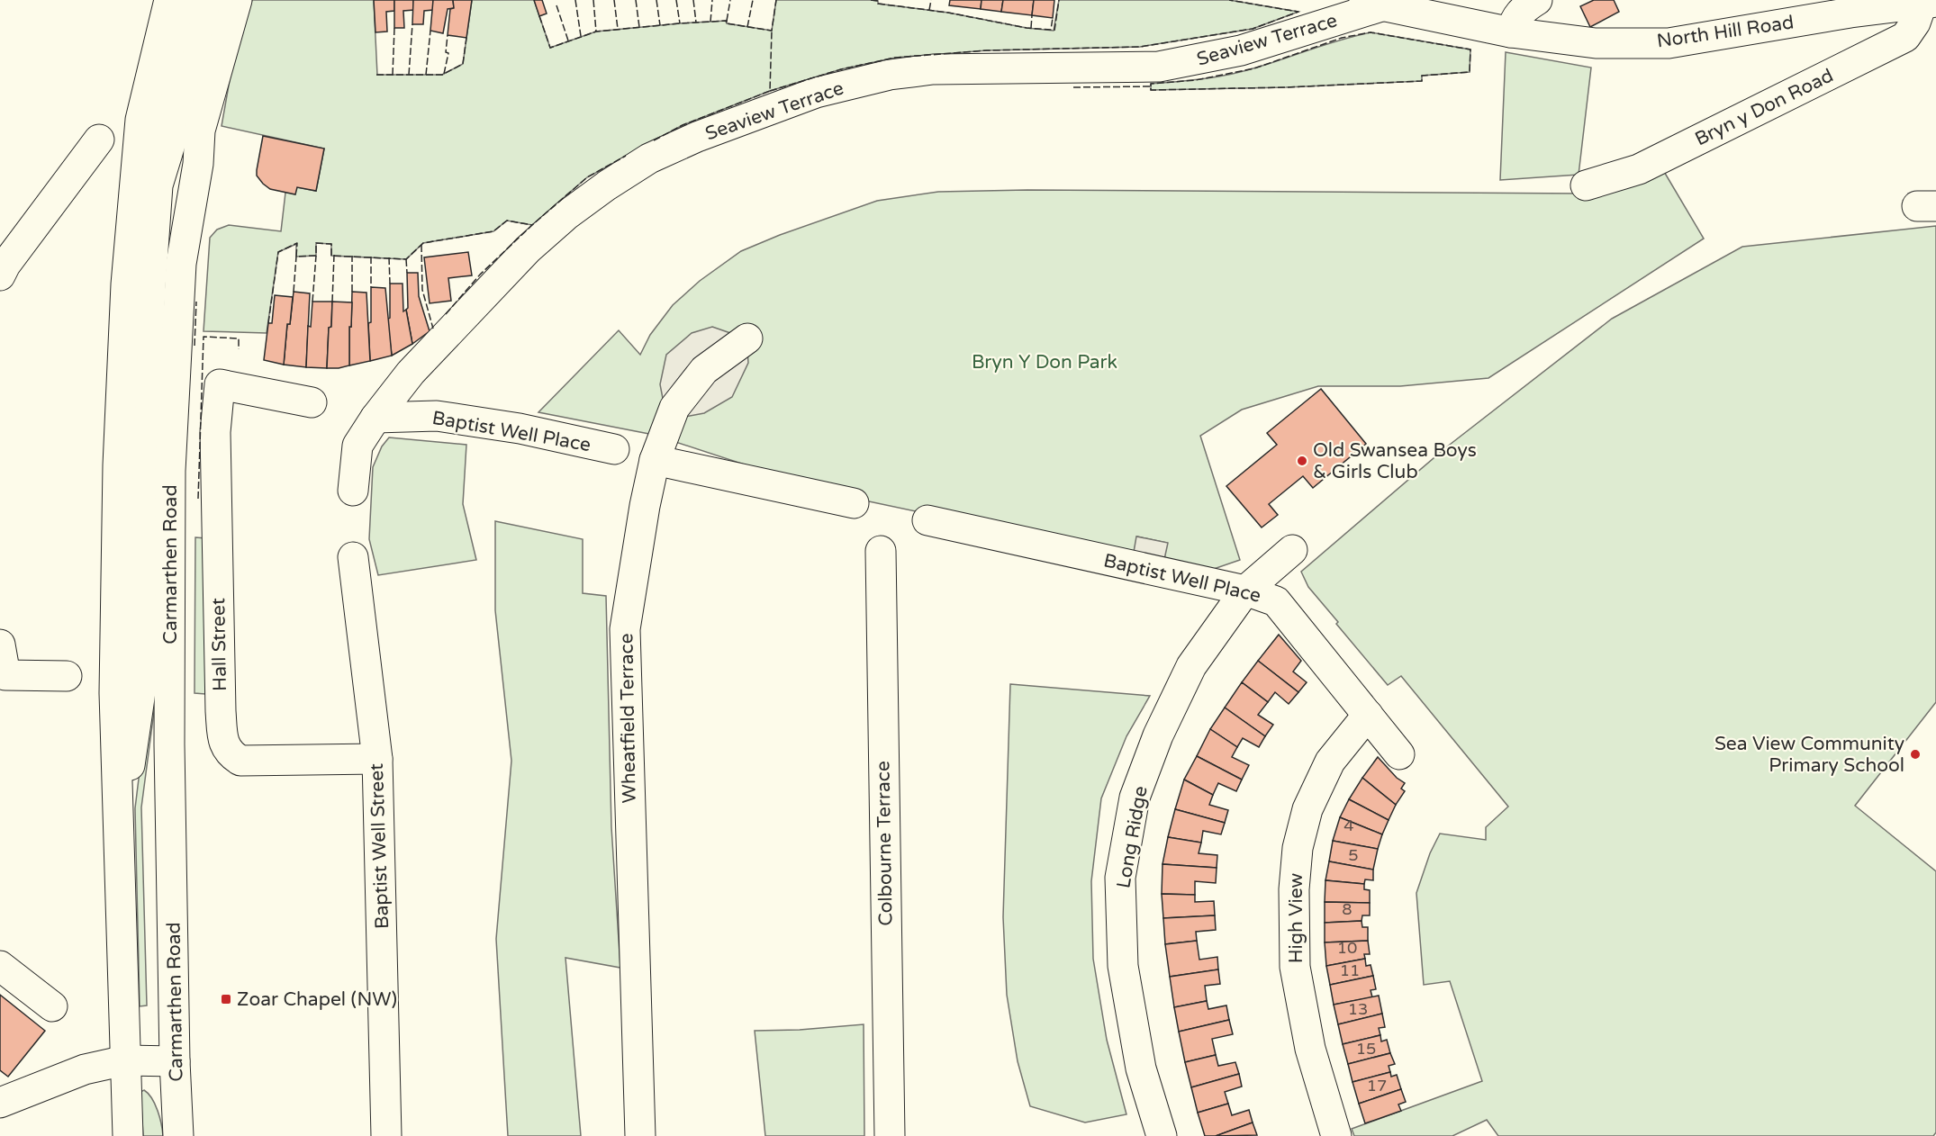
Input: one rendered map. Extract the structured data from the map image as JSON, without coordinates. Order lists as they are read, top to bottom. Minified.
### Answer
{"streets":{"street":["North Hill Road","Seaview Terrace","Bryn y Don Road","Baptist Well Place","Carmarthen Road","Hall Street","Wheatfield Terrace","Long Ridge","Colbourne Terrace","Baptist Well Street","High View"]},"crossings":[["North Hill Road","Seaview Terrace"],["North Hill Road","Bryn y Don Road"],["Seaview Terrace","Baptist Well Place"],["Baptist Well Place","Long Ridge"],["Baptist Well Place","High View"],["Hall Street","Baptist Well Street"]],"parks":["Bryn Y Don Park"],"places":{"other":["Old Swansea Boys & Girls Club","Sea View Community Primary School"],"transit":["Zoar Chapel (NW)"]},"house_numbers":["4","5","8","10","11","13","15","17"]}
